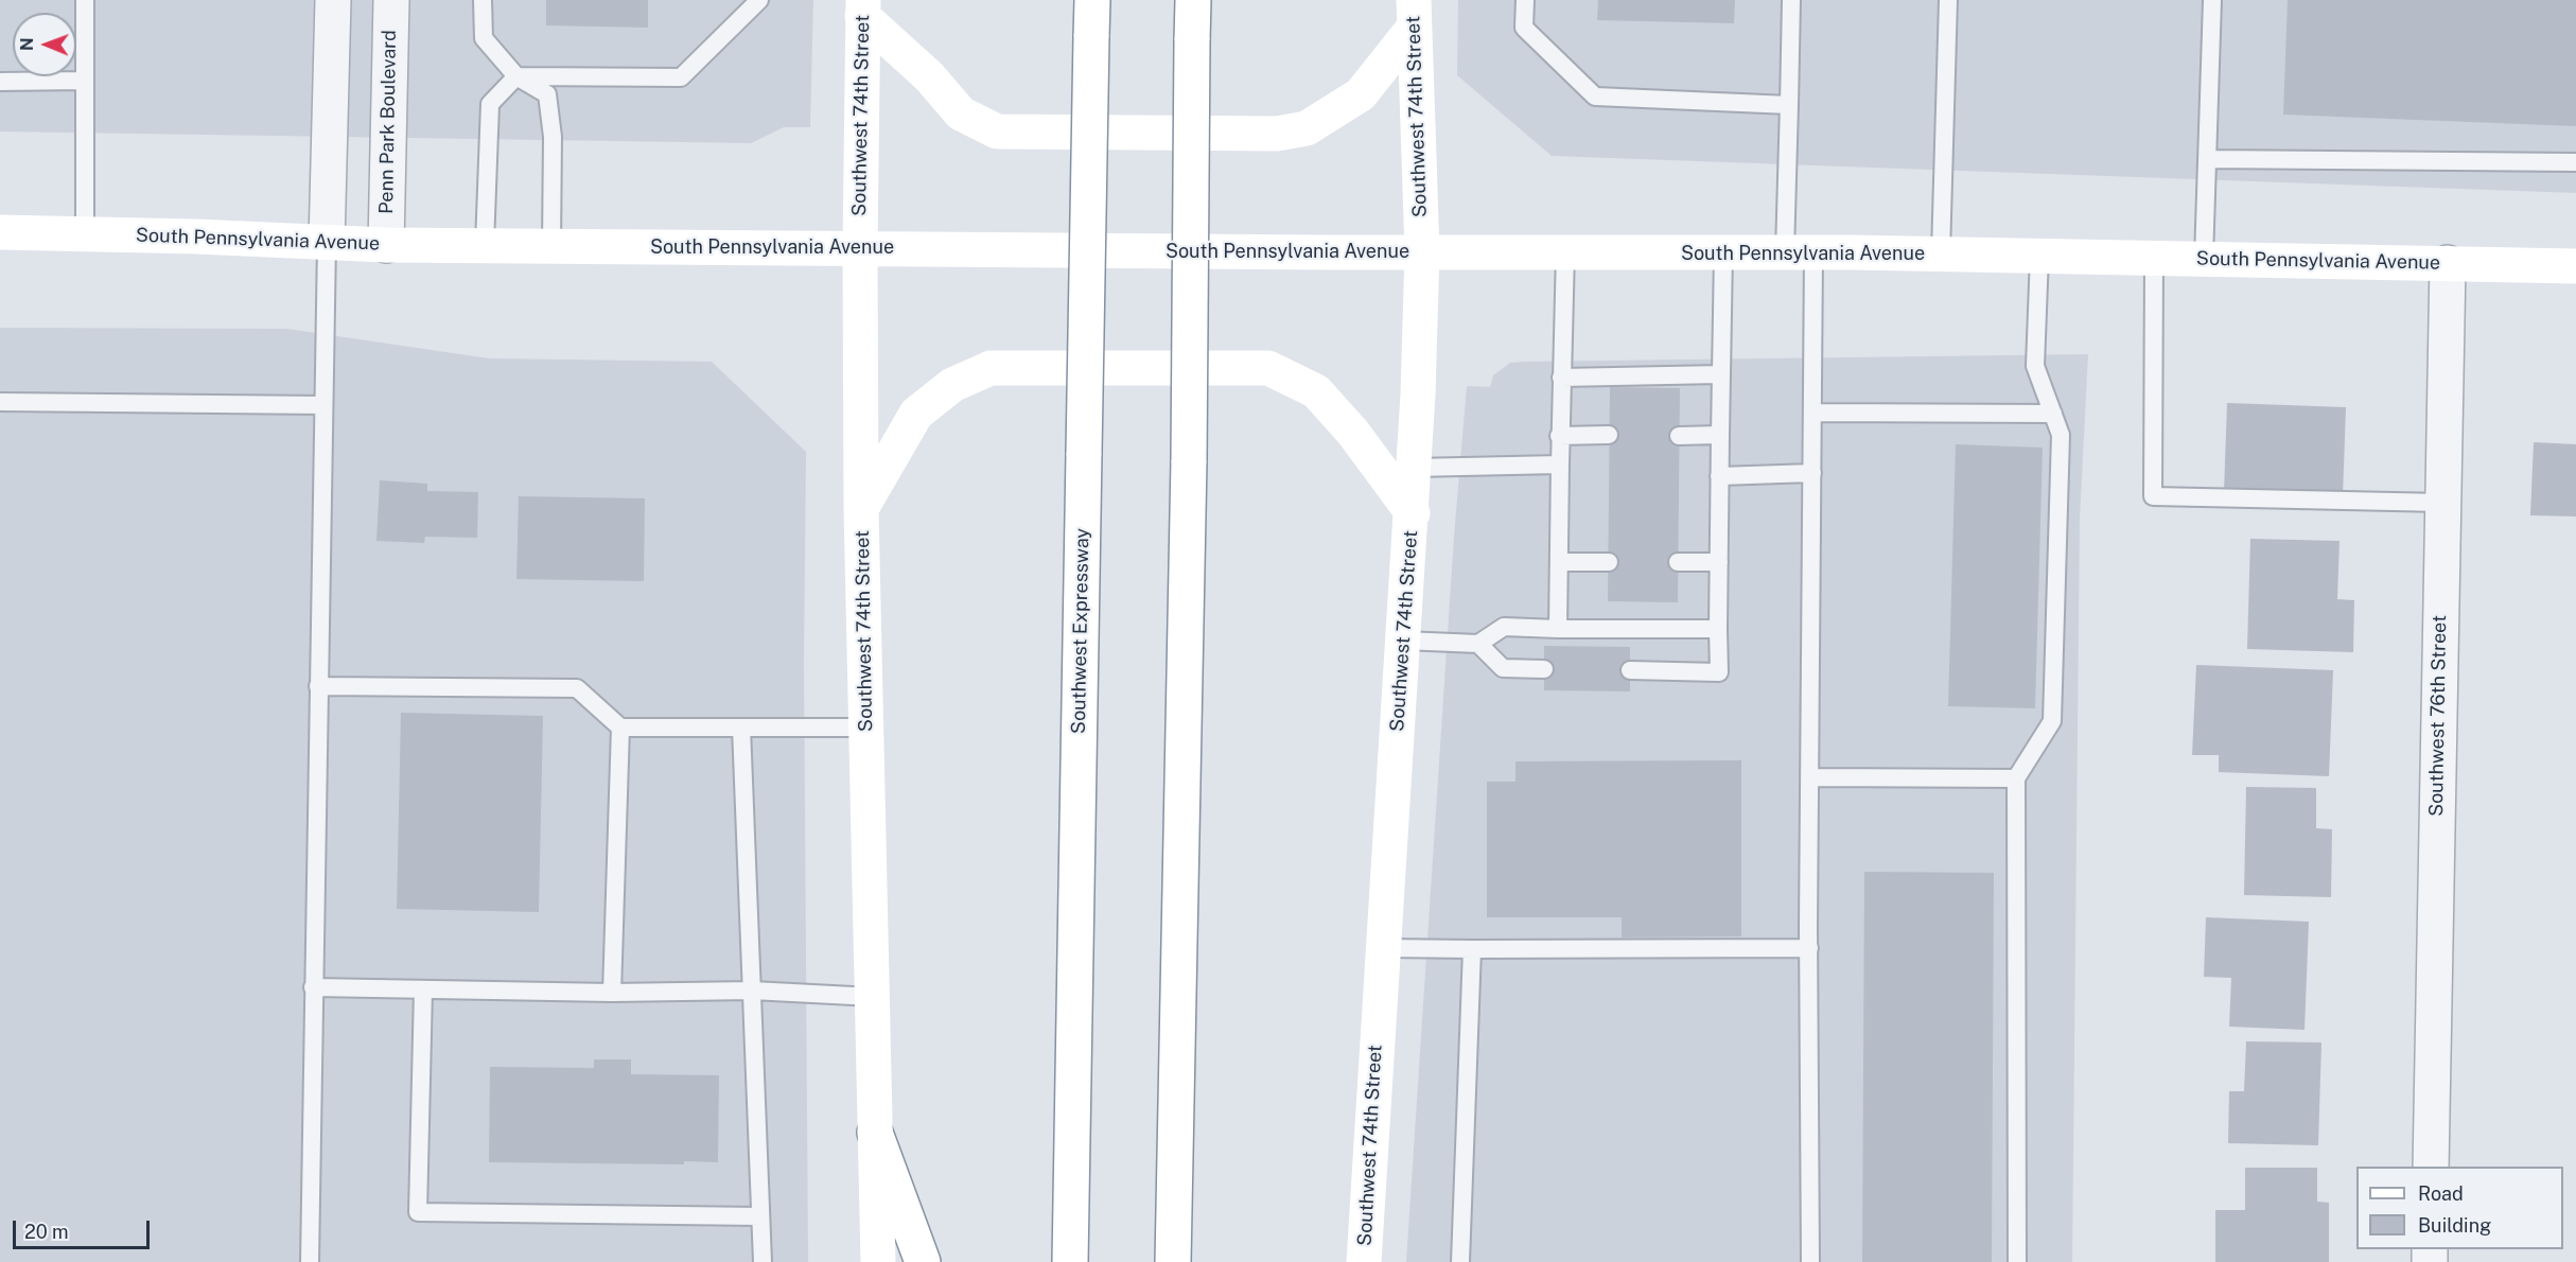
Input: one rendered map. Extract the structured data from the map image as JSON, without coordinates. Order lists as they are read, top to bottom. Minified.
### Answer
{"streets":{"main road":["Southwest 74th Street","South Pennsylvania Avenue","Southwest Expressway"],"street":["Penn Park Boulevard","Southwest 76th Street"]},"crossings":[["Southwest 74th Street","South Pennsylvania Avenue"],["Penn Park Boulevard","South Pennsylvania Avenue"],["South Pennsylvania Avenue","Southwest 76th Street"]],"legend":["Road","Building"],"scale_bar":"20 m","north":"left"}
